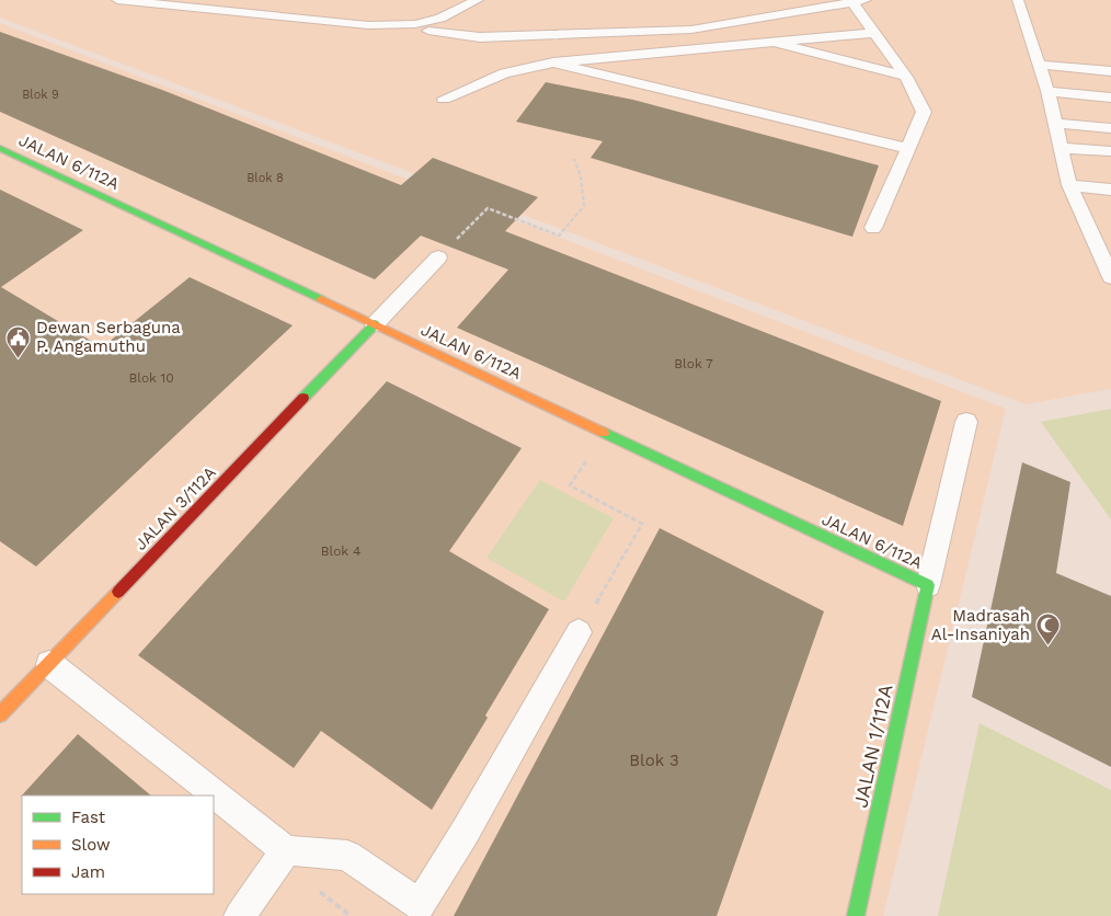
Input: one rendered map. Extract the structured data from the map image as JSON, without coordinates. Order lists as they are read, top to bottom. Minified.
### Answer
{"streets":{"street":["JALAN 6/112A","JALAN 3/112A","JALAN 1/112A"]},"crossings":[["JALAN 6/112A","JALAN 3/112A"],["JALAN 6/112A","JALAN 1/112A"]],"places":{"public building":["Dewan Serbaguna P. Angamuthu"],"mosque":["Madrasah Al-Insaniyah"]},"house_numbers":["Blok 9","Blok 8","Blok 7","Blok 10","Blok 4","Blok 3"],"legend":["Fast","Slow","Jam"]}
